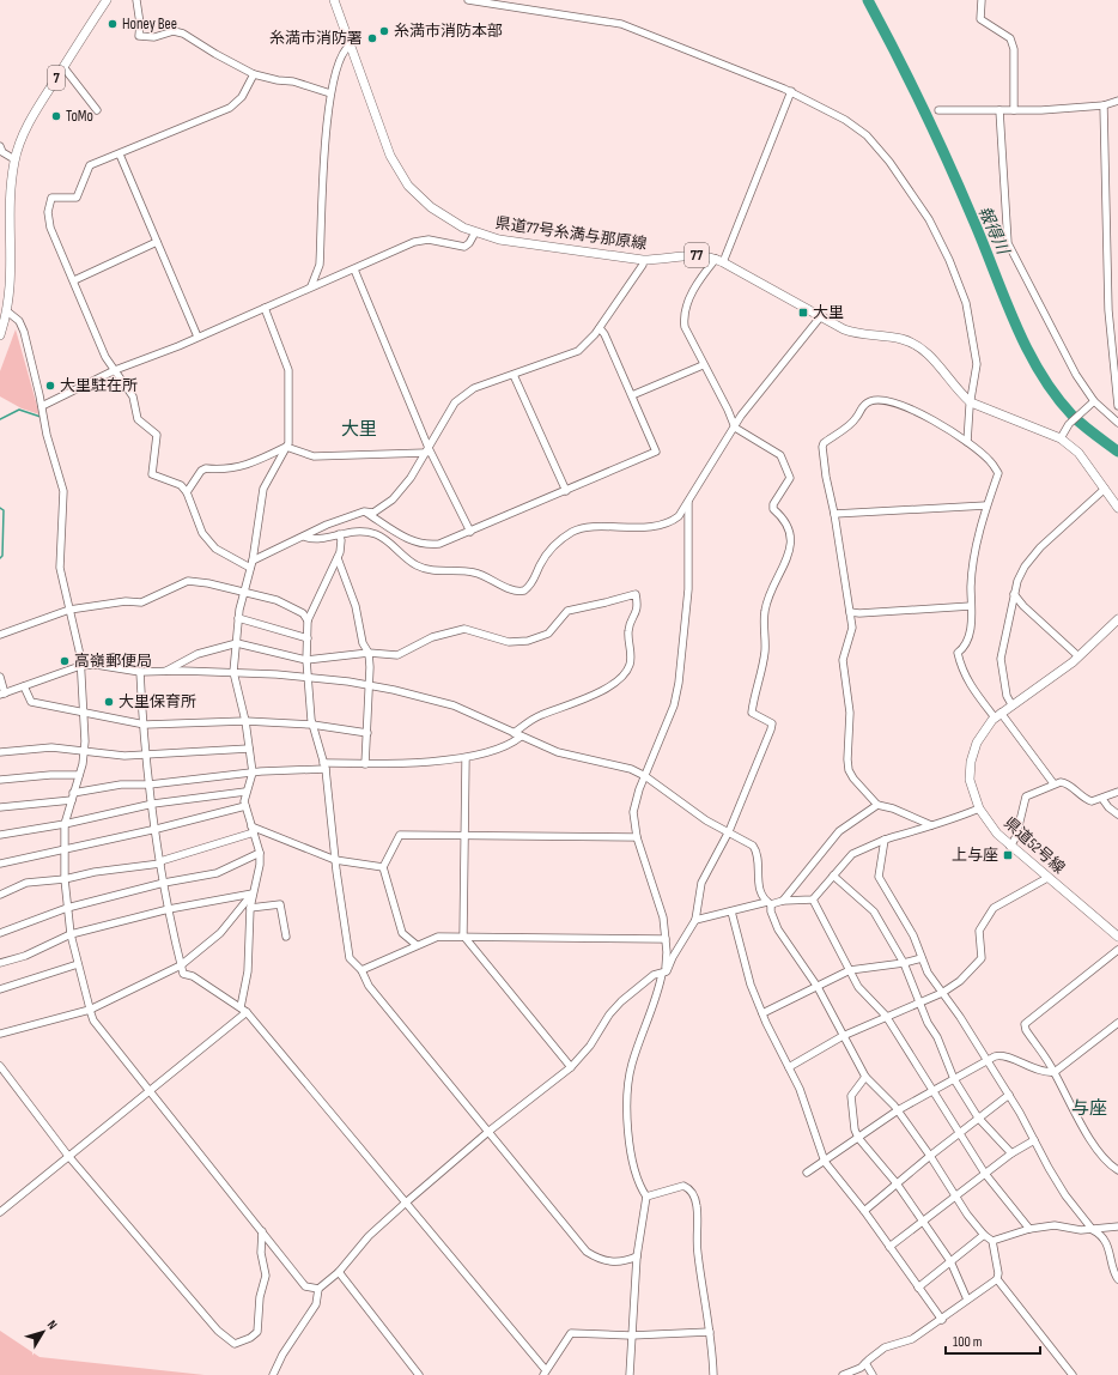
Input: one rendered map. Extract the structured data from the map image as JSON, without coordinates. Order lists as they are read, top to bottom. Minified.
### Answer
{"streets":{"main road":["7","県道77号糸満与那原線","77","県道52号線"]},"districts":["大里","与座"],"water":["報得川"],"places":{"other":["Honey Bee","糸満市消防本部","糸満市消防署","ToMo","大里駐在所","高嶺郵便局","大里保育所"],"transit":["大里","上与座"]},"scale_bar":"100 m","north":"top right"}
